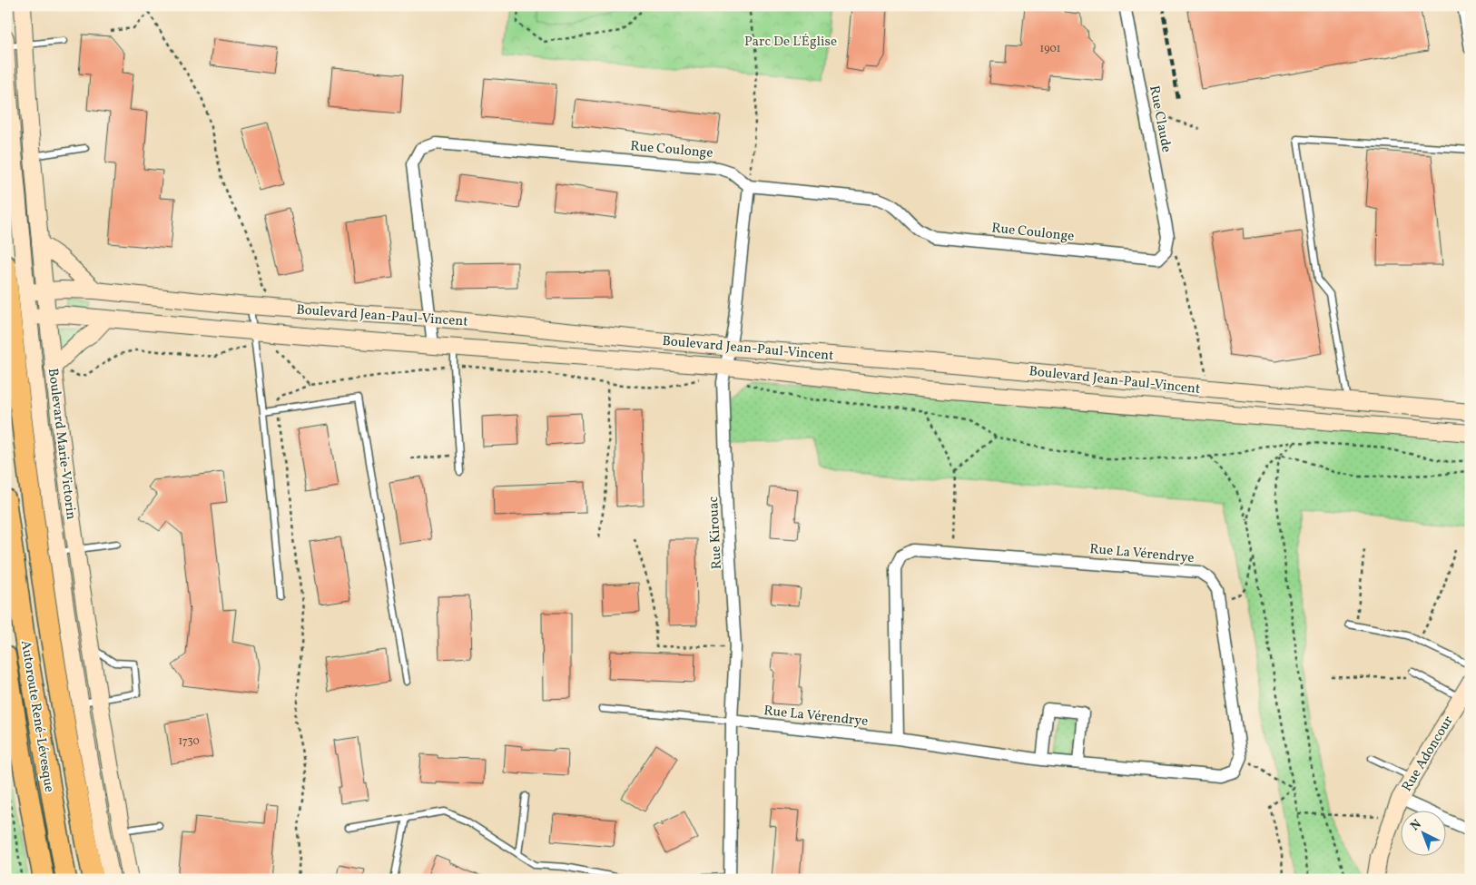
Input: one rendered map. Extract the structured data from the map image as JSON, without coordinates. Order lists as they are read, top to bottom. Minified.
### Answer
{"streets":{"highway":["Autoroute René-Lévesque"],"street":["Rue Claude","Rue Coulonge","Boulevard Jean-Paul-Vincent","Boulevard Marie-Victorin","Rue Kirouac","Rue La Vérendrye","Rue Adoncour"]},"crossings":[["Rue Claude","Rue Coulonge"],["Rue Coulonge","Boulevard Jean-Paul-Vincent"],["Rue Coulonge","Rue Kirouac"],["Boulevard Jean-Paul-Vincent","Boulevard Marie-Victorin"],["Boulevard Jean-Paul-Vincent","Rue Kirouac"],["Rue Kirouac","Rue La Vérendrye"]],"parks":["Parc De L'Église"],"house_numbers":["1901","1730"],"north":"top left"}
